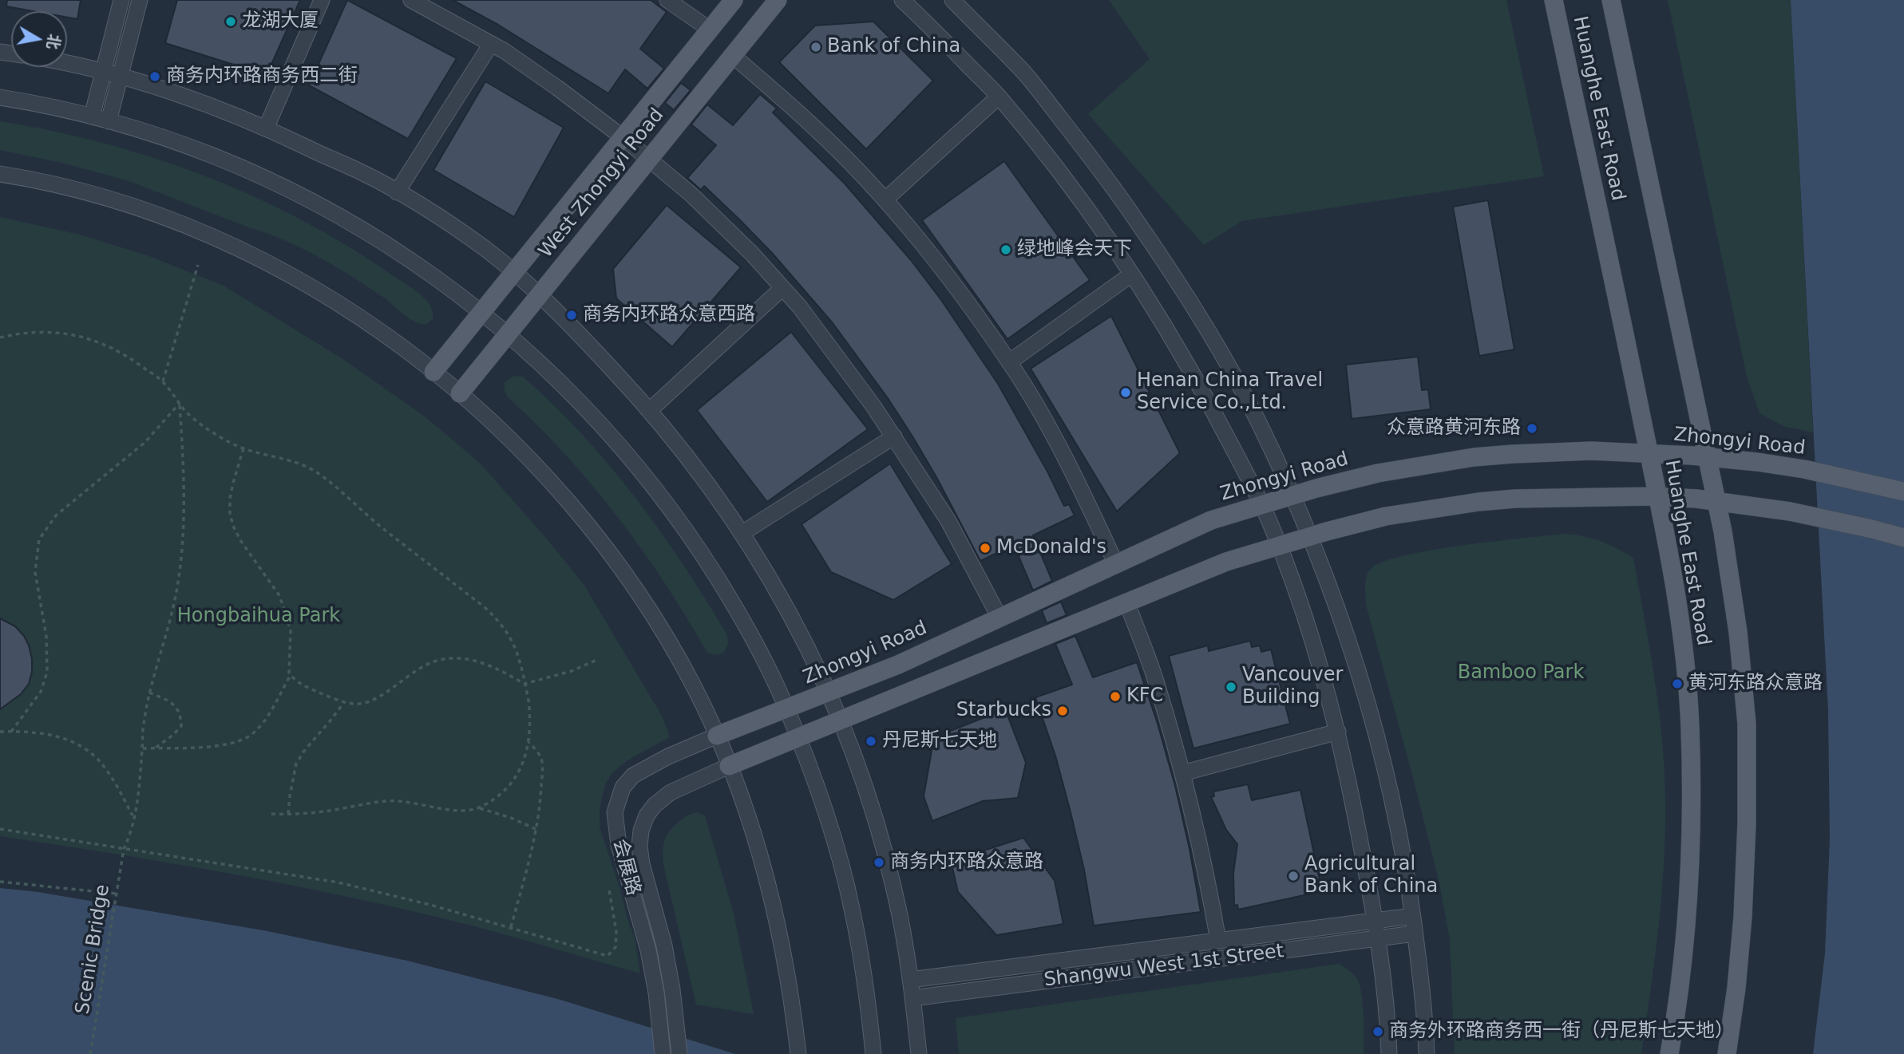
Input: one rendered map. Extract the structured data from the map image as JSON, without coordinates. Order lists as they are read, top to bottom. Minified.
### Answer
{"streets":{"main road":["Huanghe East Road","West Zhongyi Road","Zhongyi Road"],"street":["会展路","Shangwu West 1st Street"],"path":["Scenic Bridge"]},"crossings":[["Huanghe East Road","Zhongyi Road"],["Zhongyi Road","会展路"]],"parks":["Hongbaihua Park","Bamboo Park"],"places":["龙湖大厦","Bank of China","商务内环路商务西二街","绿地峰会天下","商务内环路众意西路","Henan China Travel Service Co.,Ltd.","众意路黄河东路","McDonald's","黄河东路众意路","Vancouver Building","KFC","Starbucks","丹尼斯七天地","商务内环路众意路","Agricultural Bank of China","商务外环路商务西一街（丹尼斯七天地）"],"north":"right"}
